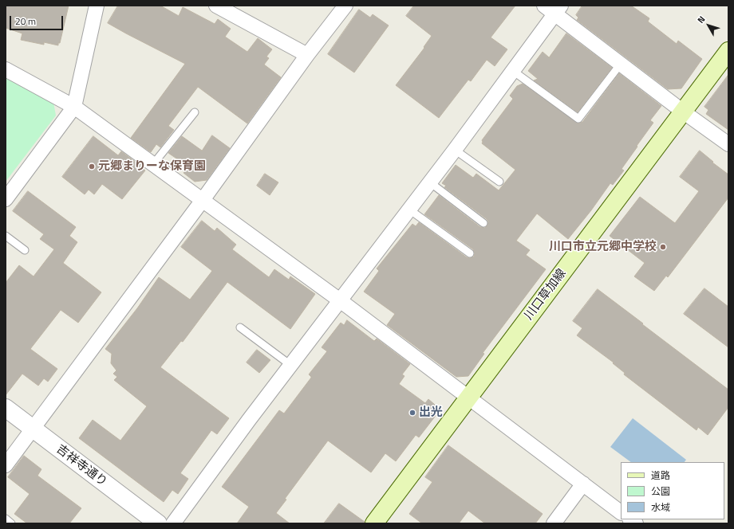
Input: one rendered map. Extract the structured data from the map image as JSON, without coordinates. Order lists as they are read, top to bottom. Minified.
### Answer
{"streets":{"main road":["川口草加線"],"street":["吉祥寺通り"]},"places":["元郷まりーな保育園","川口市立元郷中学校","出光"],"legend":["道路","公園","水域"],"scale_bar":"20 m","north":"top left"}
